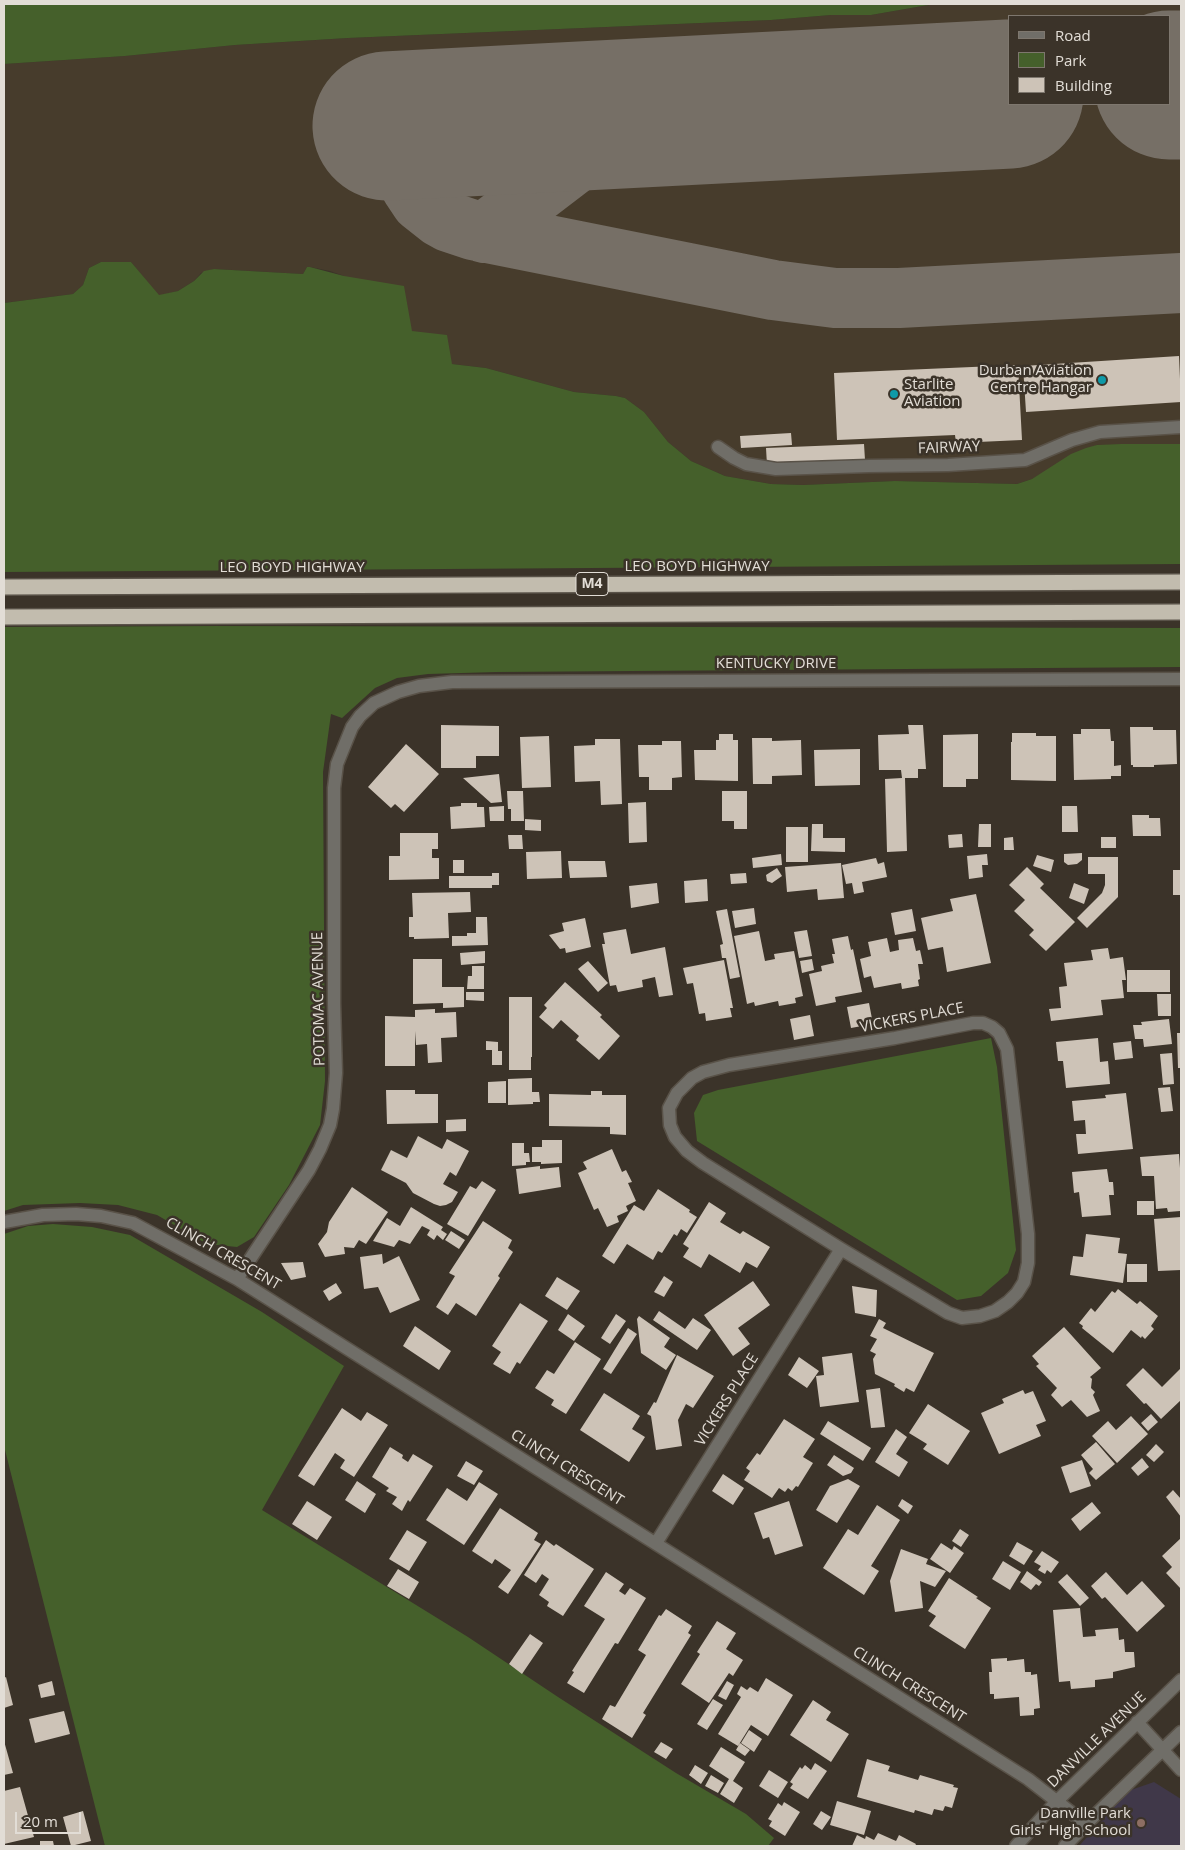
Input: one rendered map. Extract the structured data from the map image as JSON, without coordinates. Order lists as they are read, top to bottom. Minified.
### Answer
{"streets":{"highway":["LEO BOYD HIGHWAY","M4"],"street":["FAIRWAY","KENTUCKY DRIVE","POTOMAC AVENUE","VICKERS PLACE","CLINCH CRESCENT","DANVILLE AVENUE"]},"crossings":[["KENTUCKY DRIVE","POTOMAC AVENUE"],["POTOMAC AVENUE","CLINCH CRESCENT"],["VICKERS PLACE","CLINCH CRESCENT"],["CLINCH CRESCENT","DANVILLE AVENUE"]],"places":["Durban Aviation Centre Hangar","Starlite Aviation","Danville Park Girls' High School"],"legend":["Road","Park","Building"],"scale_bar":"20 m"}
